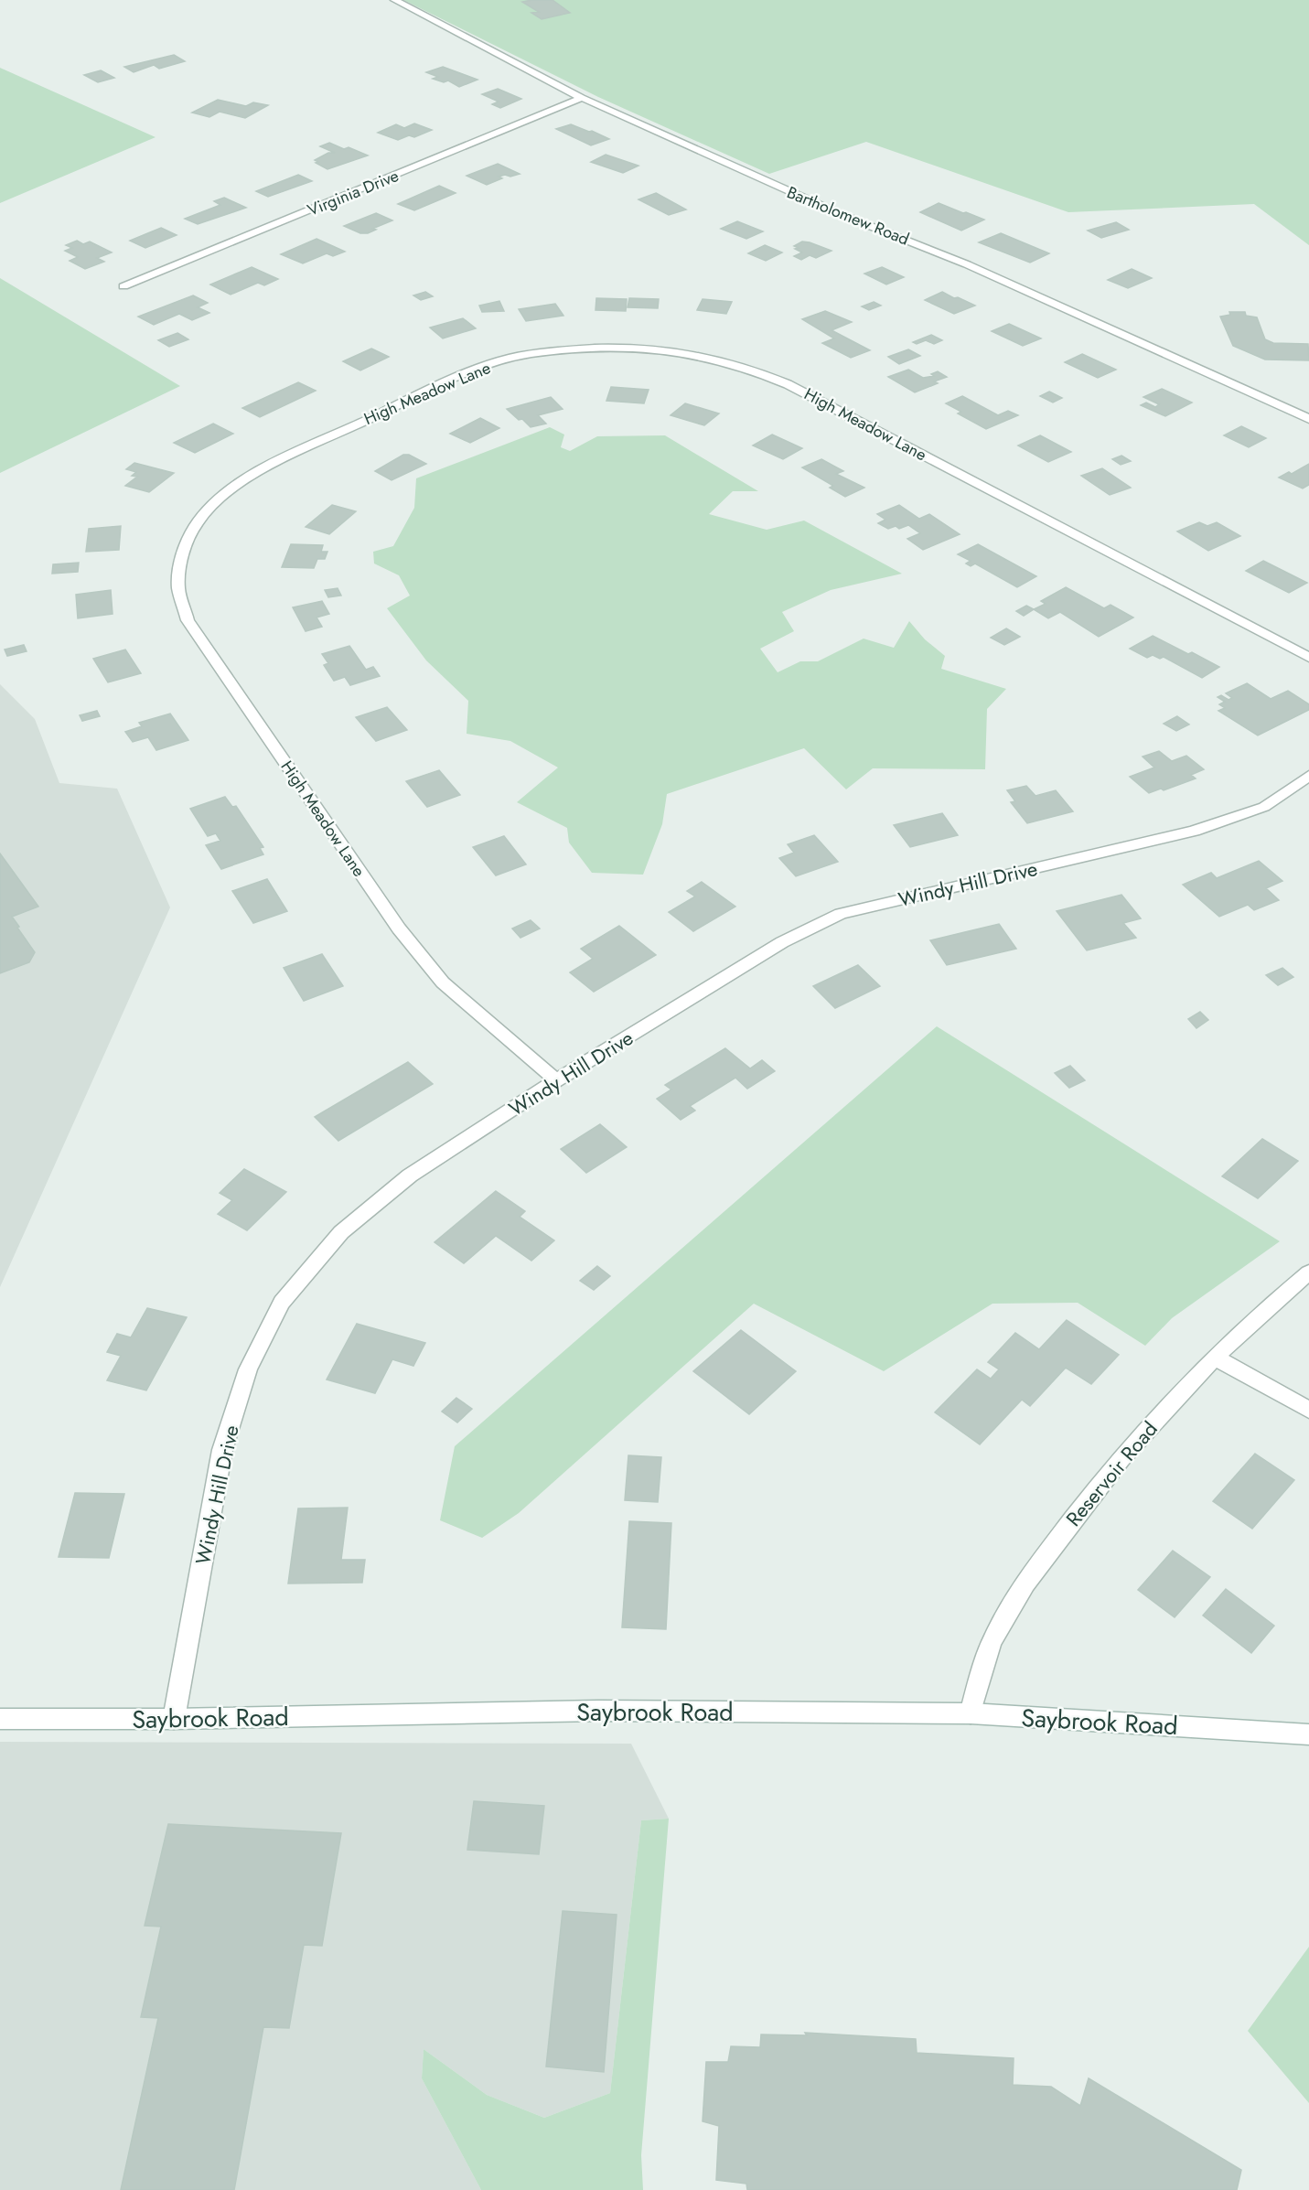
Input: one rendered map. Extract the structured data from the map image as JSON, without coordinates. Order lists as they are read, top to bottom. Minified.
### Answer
{"streets":{"street":["Virginia Drive","Bartholomew Road","High Meadow Lane","Windy Hill Drive","Reservoir Road","Saybrook Road"]},"crossings":[["Virginia Drive","Bartholomew Road"],["High Meadow Lane","Windy Hill Drive"],["Windy Hill Drive","Saybrook Road"],["Reservoir Road","Saybrook Road"]]}
